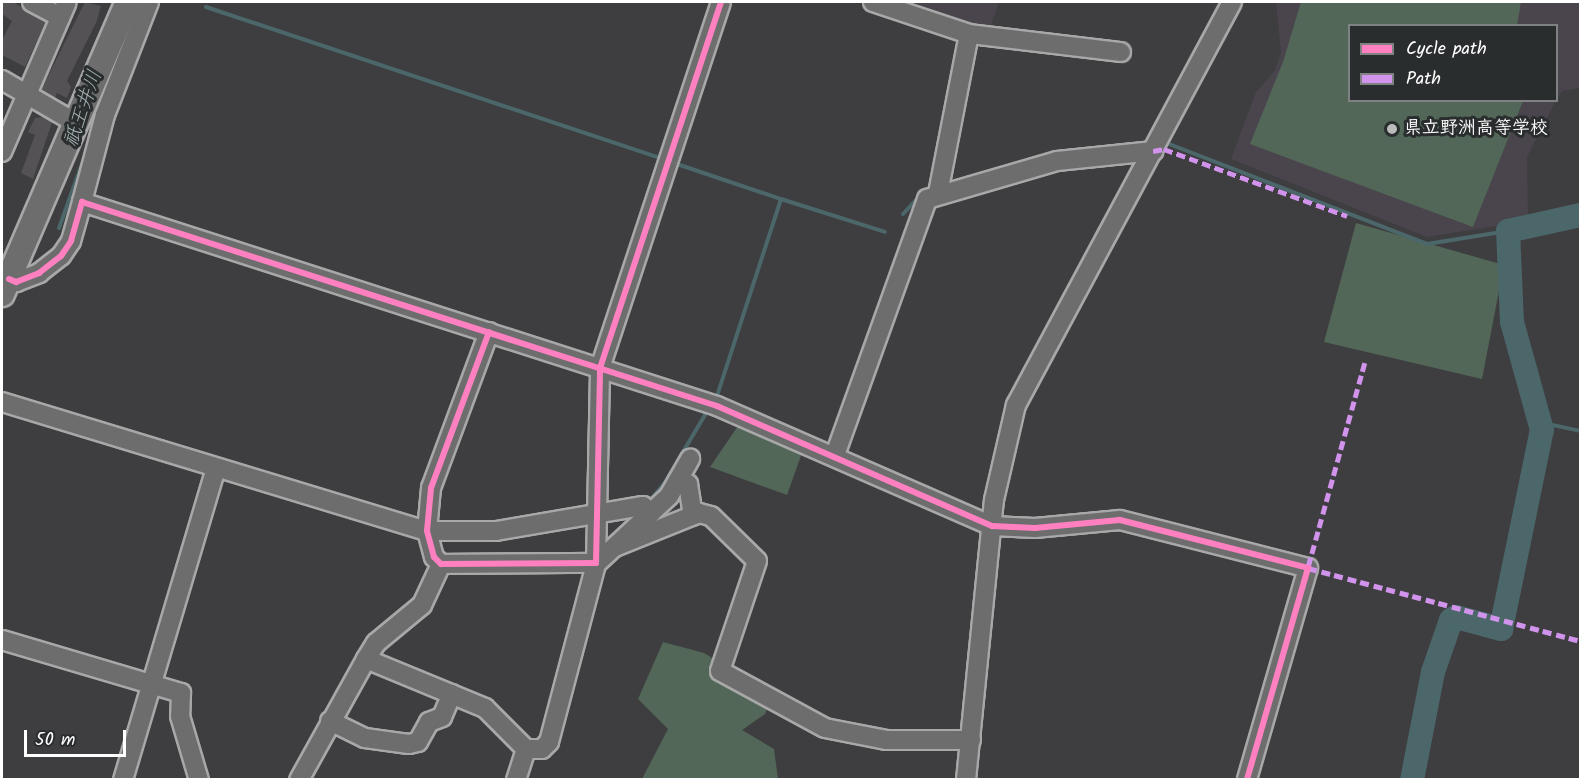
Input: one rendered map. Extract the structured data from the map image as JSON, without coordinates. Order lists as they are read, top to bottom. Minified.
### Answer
{"water":["祇王井川"],"places":["県立野洲高等学校"],"legend":["Cycle path","Path"],"scale_bar":"50 m"}
